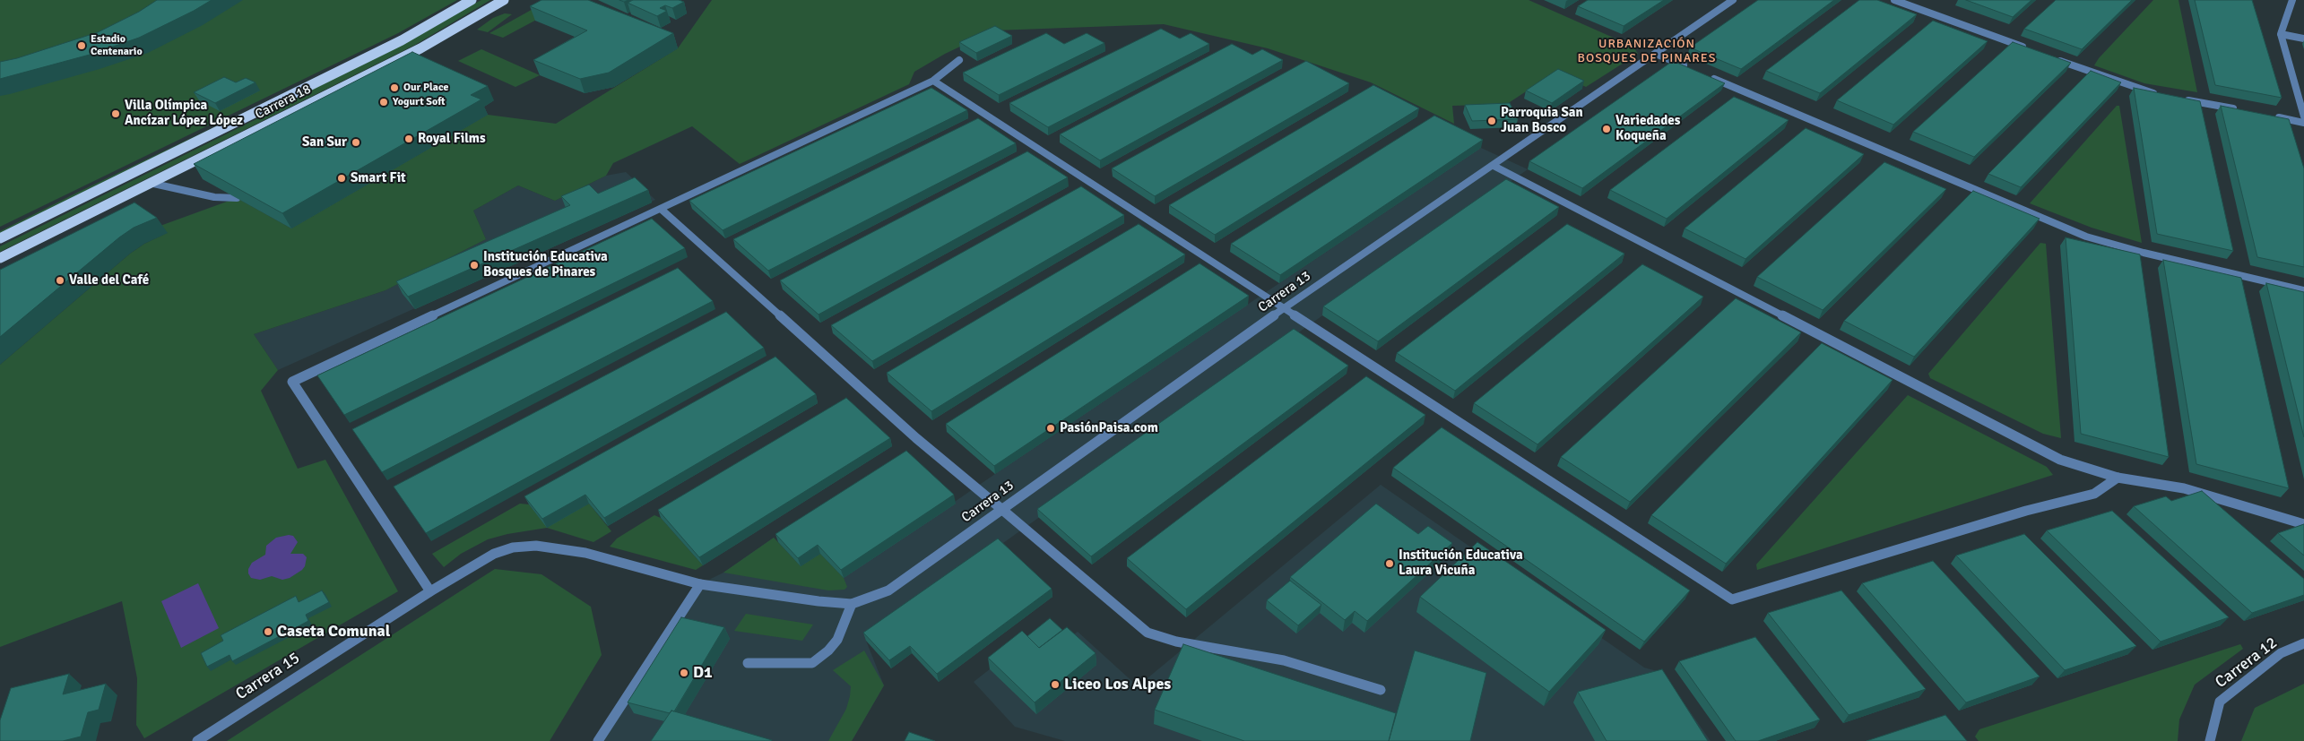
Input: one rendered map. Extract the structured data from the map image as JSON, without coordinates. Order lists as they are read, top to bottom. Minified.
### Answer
{"streets":{"main road":["Carrera 18"],"street":["Carrera 13","Carrera 12","Carrera 15"]},"crossings":[["Carrera 13","Carrera 15"]],"districts":["URBANIZACIÓN BOSQUES DE PINARES"],"places":["Estadio Centenario","Our Place","Yogurt Soft","Villa Olímpica Ancízar López López","Parroquia San Juan Bosco","Variedades Koqueña","Royal Films","San Sur","Smart Fit","Institución Educativa Bosques de Pinares","Valle del Café","PasiónPaisa.com","Institución Educativa Laura Vicuña","Caseta Comunal","D1","Liceo Los Alpes"]}
